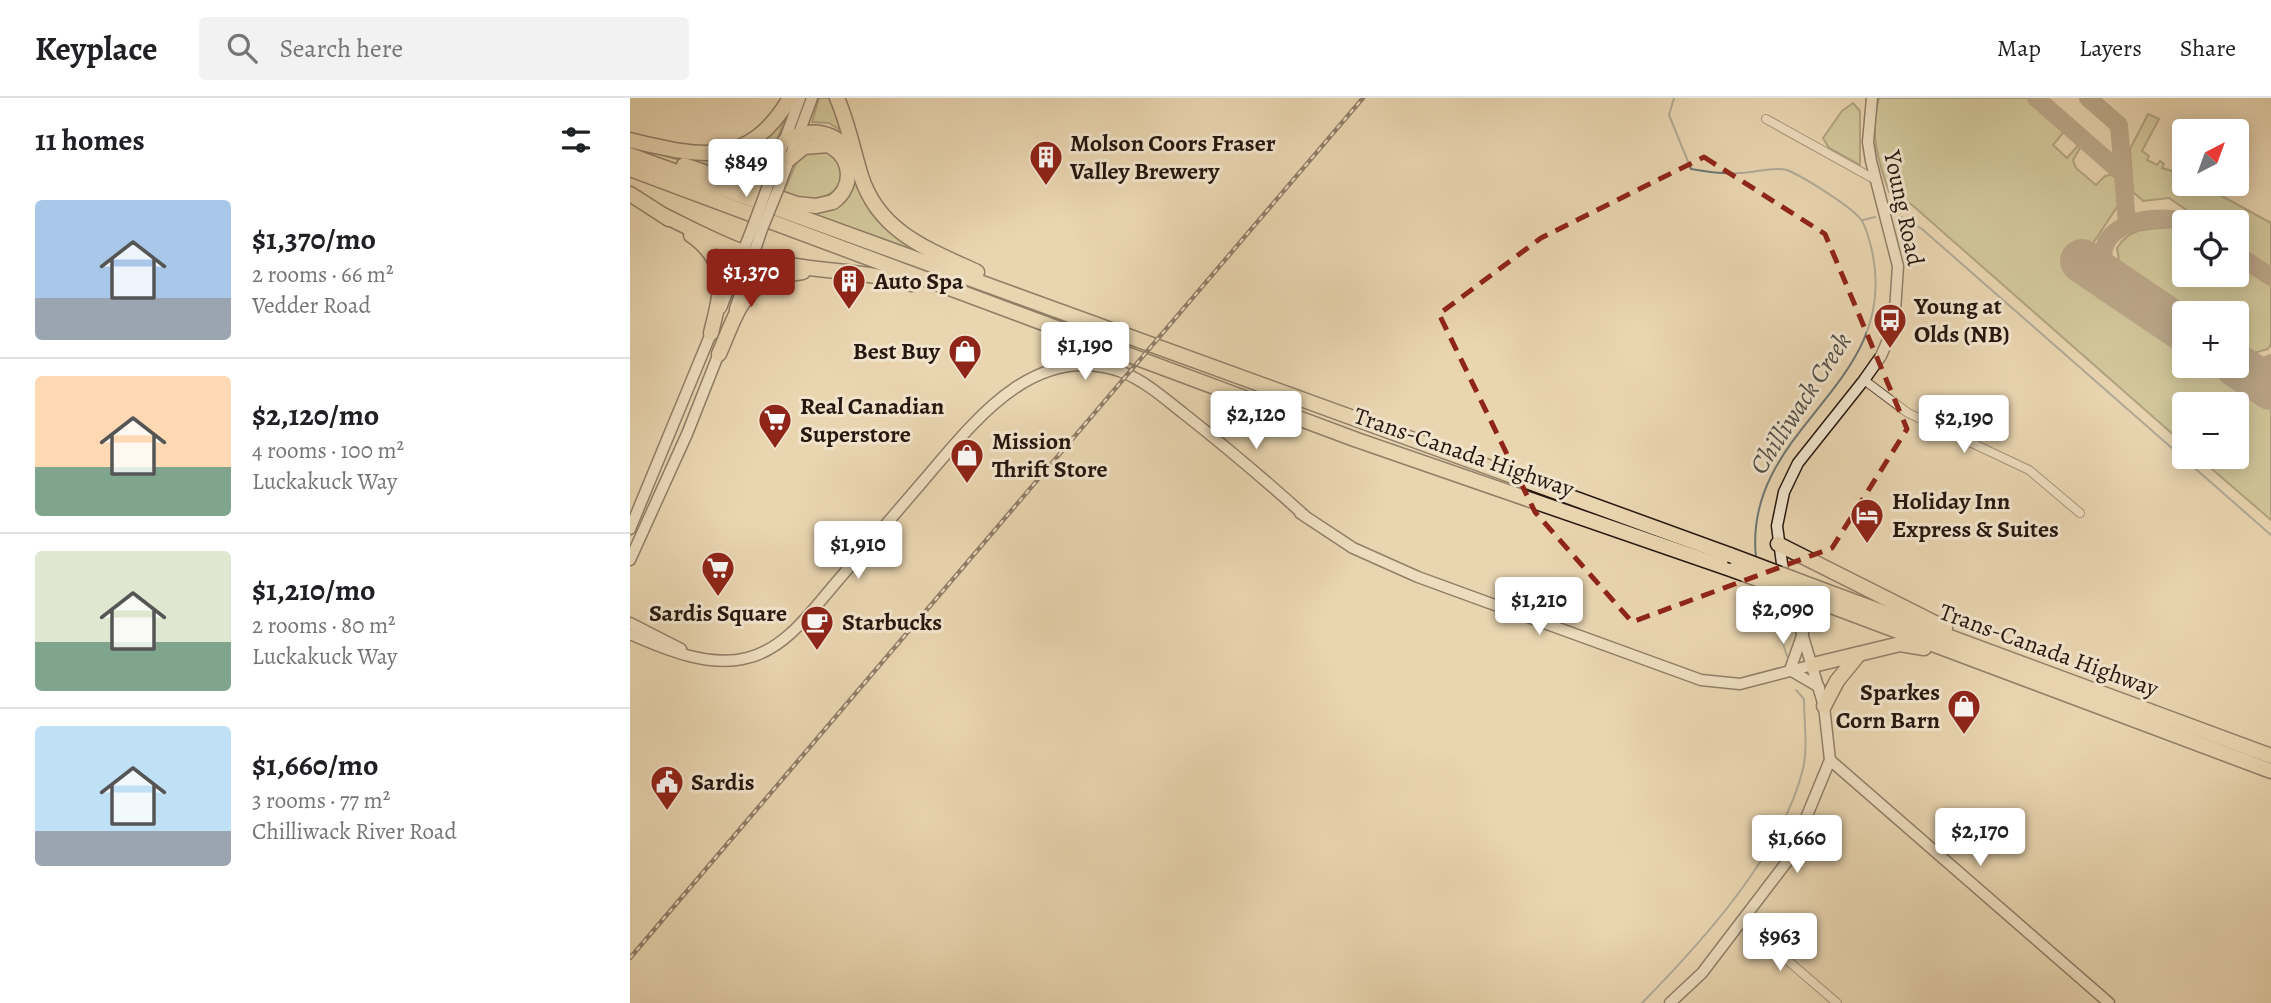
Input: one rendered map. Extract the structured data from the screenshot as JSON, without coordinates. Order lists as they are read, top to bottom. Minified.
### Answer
{"streets":{"highway":["Trans-Canada Highway"],"main road":["Young Road"]},"water":["Chilliwack Creek"],"places":{"building":["Molson Coors Fraser Valley Brewery","Auto Spa"],"bus stop":["Young at Olds (NB)"],"shop":["Best Buy","Mission Thrift Store","Sparkes Corn Barn"],"supermarket":["Real Canadian Superstore","Sardis Square"],"hotel":["Holiday Inn Express & Suites"],"cafe":["Starbucks"],"public building":["Sardis"]},"north":"top right","page":{"header":"Keyplace","search":"Search here","nav":["Map","Layers","Share"],"heading":"11 homes","map_buttons":["+","−"],"price":["$849","$1,370","$1,190","$2,120","$2,190","$1,910","$1,210","$2,090","$2,170","$1,660","$963"],"list":[{"name":"$1,370/mo","note":"2 rooms · 66 m² · Vedder Road"},{"name":"$2,120/mo","note":"4 rooms · 100 m² · Luckakuck Way"},{"name":"$1,210/mo","note":"2 rooms · 80 m² · Luckakuck Way"},{"name":"$1,660/mo","note":"3 rooms · 77 m² · Chilliwack River Road"}]}}
